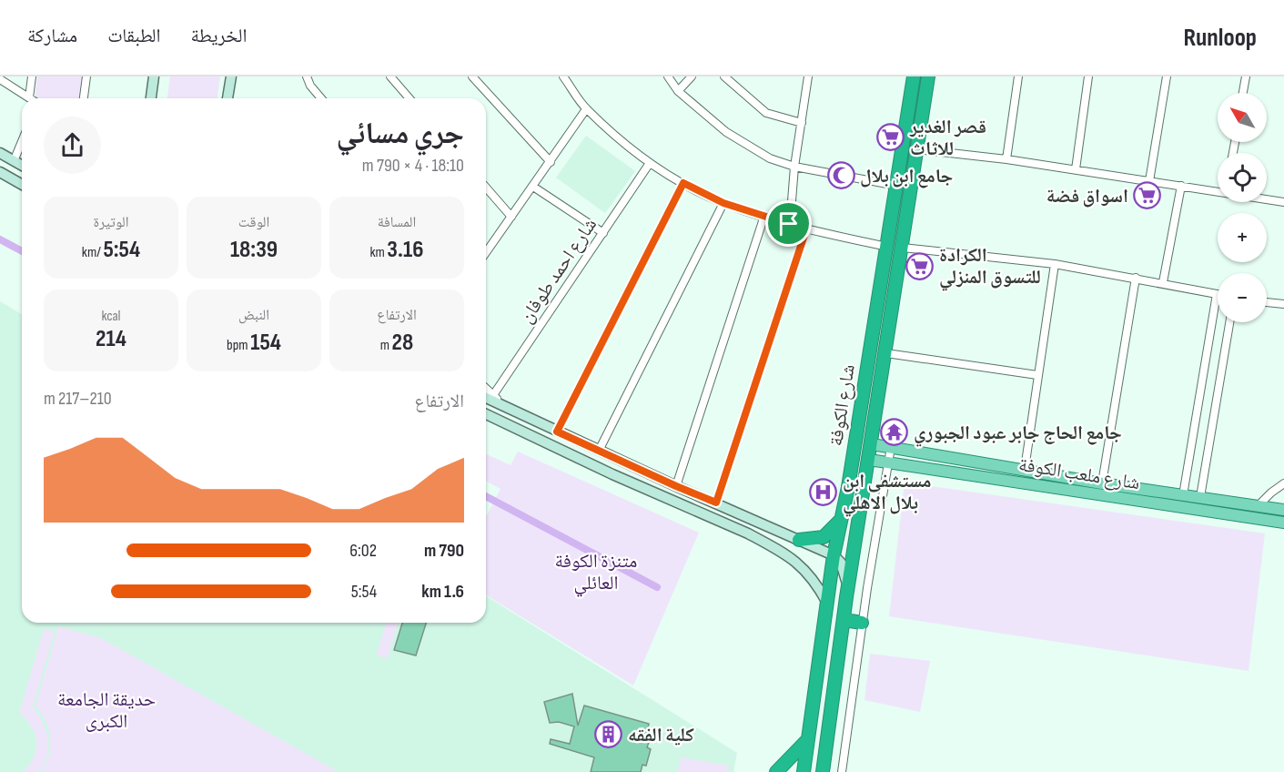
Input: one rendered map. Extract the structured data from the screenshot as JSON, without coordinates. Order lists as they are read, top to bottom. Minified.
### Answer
{"streets":{"highway":["شارع الكوفة"],"main road":["شارع ملعب الكوفة"],"street":["شارع احمد طوفان"]},"crossings":[["شارع الكوفة","شارع ملعب الكوفة"]],"parks":["متنزة الكوفة العائلي","حديقة الجامعة الكبرى"],"places":{"supermarket":["قصر الغدير للاثاث","اسواق فضة","الكرادة للتسوق المنزلي"],"mosque":["جامع ابن بلال"],"temple":["جامع الحاج جابر عبود الجبوري"],"hospital":["مستشفى ابن بلال الاهلي"],"building":["كلية الفقه"]},"north":"top left","page":{"header":"Runloop","nav":["الخريطة","الطبقات","مشاركة"],"map_buttons":["+","−"],"heading":["جري مسائي","18:10 · 4 × 790 m"],"stats":[["المسافة","3.16 km"],["الوقت","18:39"],["الوتيرة","5:54 /km"],["الارتفاع","28 m"],["النبض","154 bpm"],["kcal","214"]],"chart":["الارتفاع","210–217 m"],"list":[{"name":"790 m","note":"6:02"},{"name":"1.6 km","note":"5:54"}]}}
